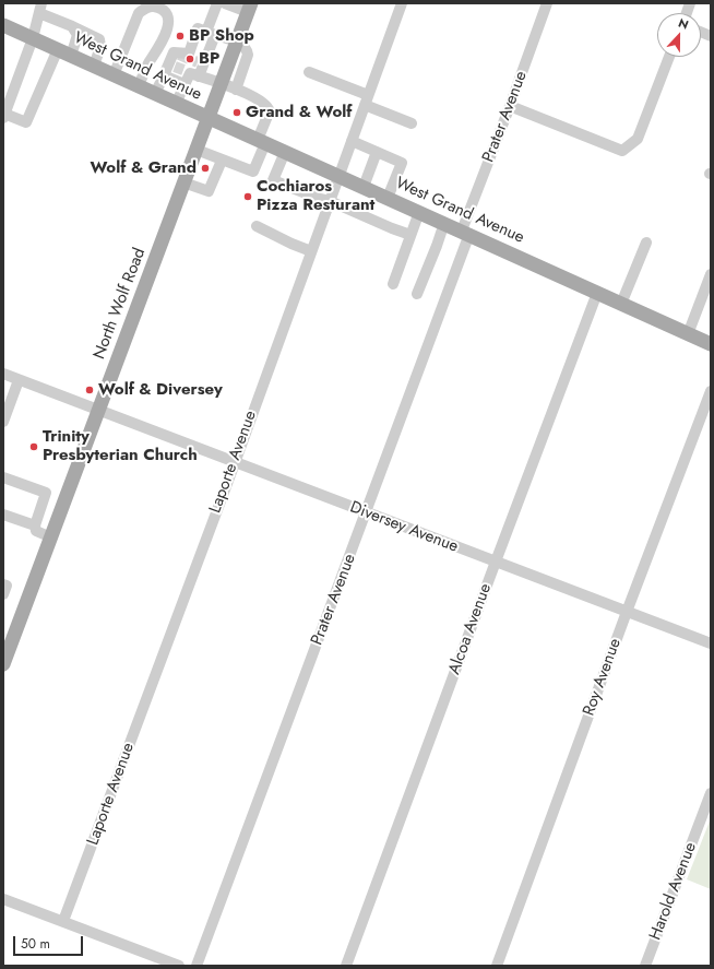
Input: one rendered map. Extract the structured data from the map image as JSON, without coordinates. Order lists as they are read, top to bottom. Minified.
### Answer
{"streets":{"main road":["West Grand Avenue","North Wolf Road"],"street":["Prater Avenue","Laporte Avenue","Diversey Avenue","Alcoa Avenue","Roy Avenue","Harold Avenue"]},"crossings":[["West Grand Avenue","Prater Avenue"],["West Grand Avenue","North Wolf Road"],["West Grand Avenue","Laporte Avenue"],["West Grand Avenue","Alcoa Avenue"],["Prater Avenue","Diversey Avenue"],["North Wolf Road","Diversey Avenue"],["Laporte Avenue","Diversey Avenue"],["Diversey Avenue","Alcoa Avenue"],["Diversey Avenue","Roy Avenue"]],"places":["BP Shop","BP","Grand & Wolf","Wolf & Grand","Cochiaros Pizza Resturant","Wolf & Diversey","Trinity Presbyterian Church"],"scale_bar":"50 m","north":"top"}
